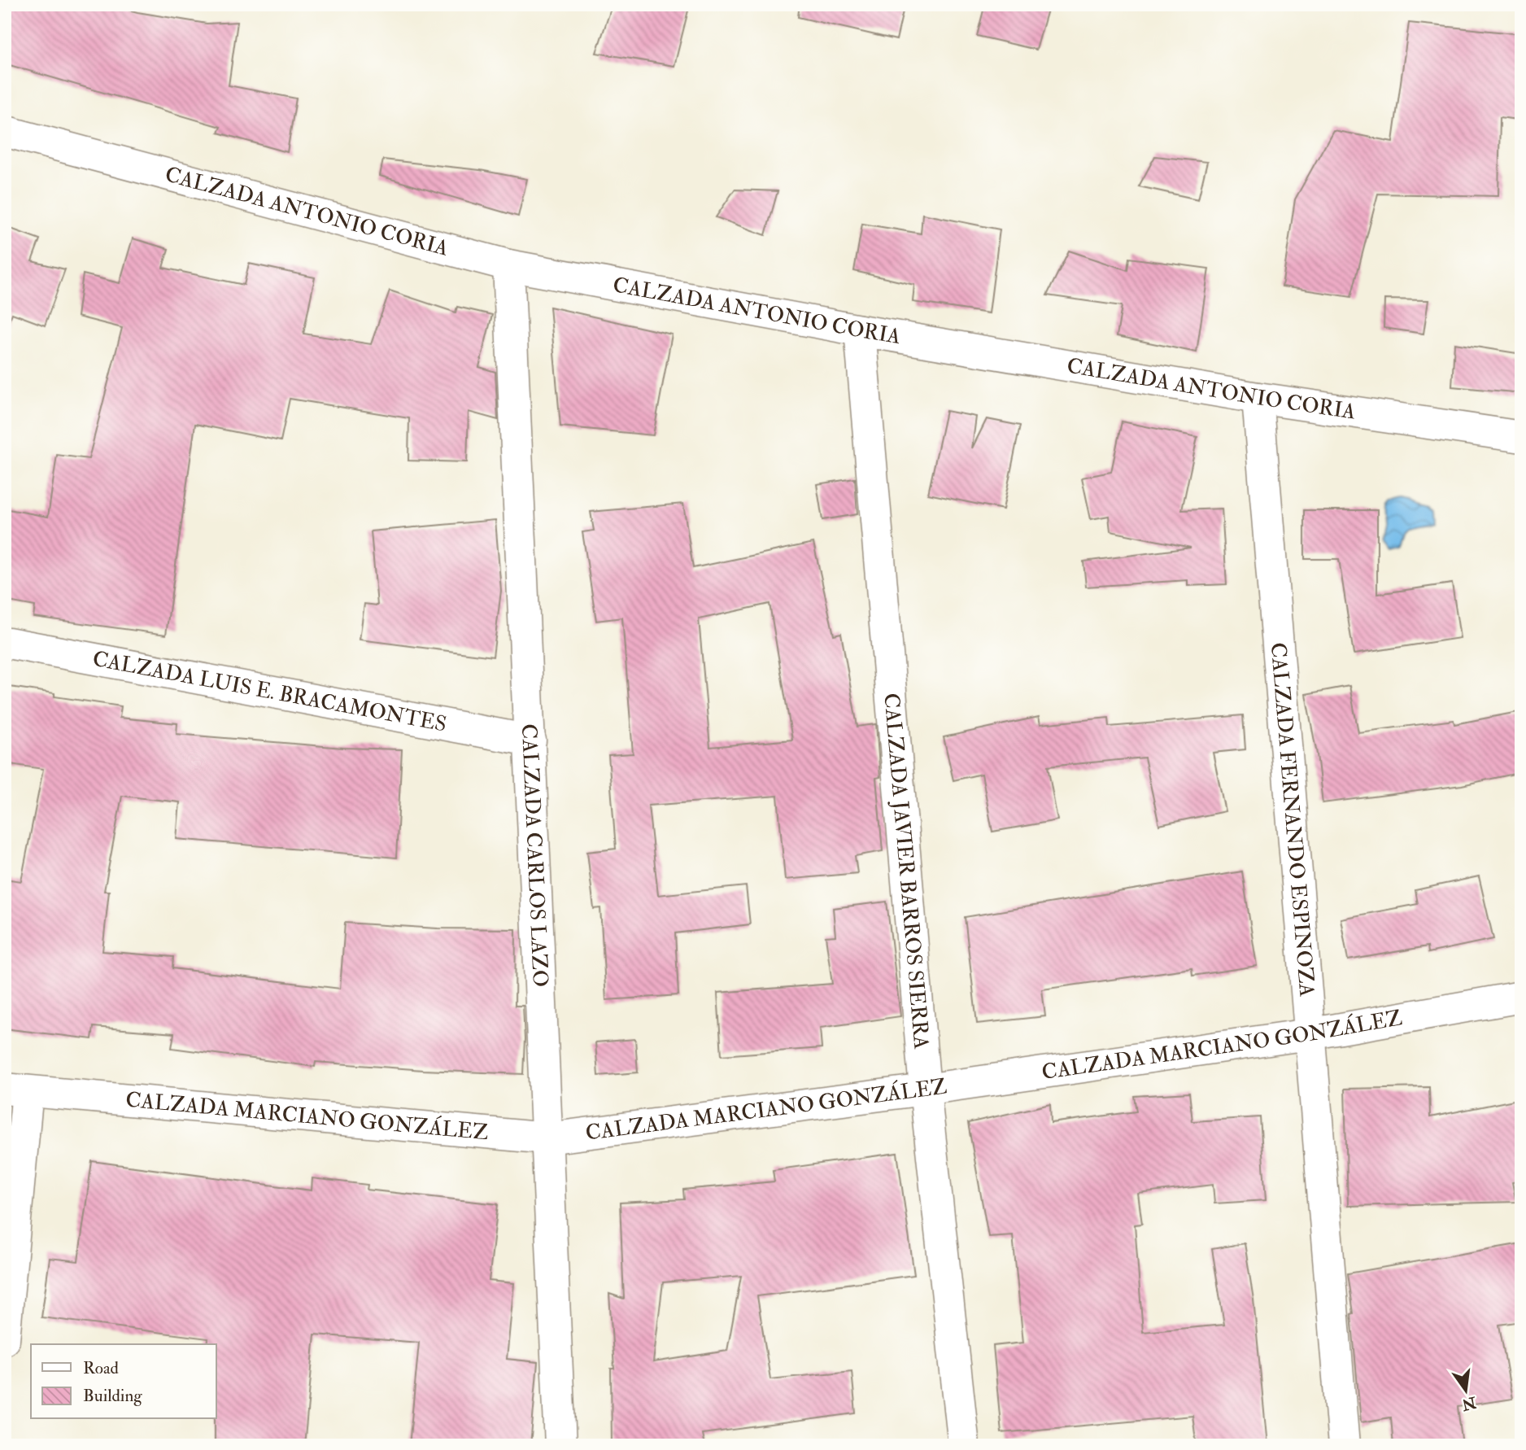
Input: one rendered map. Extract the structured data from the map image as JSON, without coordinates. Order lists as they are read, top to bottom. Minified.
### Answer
{"streets":{"street":["CALZADA ANTONIO CORIA","CALZADA LUIS E. BRACAMONTES","CALZADA FERNANDO ESPINOZA","CALZADA CARLOS LAZO","CALZADA JAVIER BARROS SIERRA","CALZADA MARCIANO GONZÁLEZ"]},"crossings":[["CALZADA ANTONIO CORIA","CALZADA FERNANDO ESPINOZA"],["CALZADA ANTONIO CORIA","CALZADA CARLOS LAZO"],["CALZADA ANTONIO CORIA","CALZADA JAVIER BARROS SIERRA"],["CALZADA LUIS E. BRACAMONTES","CALZADA CARLOS LAZO"],["CALZADA FERNANDO ESPINOZA","CALZADA MARCIANO GONZÁLEZ"],["CALZADA CARLOS LAZO","CALZADA MARCIANO GONZÁLEZ"],["CALZADA JAVIER BARROS SIERRA","CALZADA MARCIANO GONZÁLEZ"]],"legend":["Road","Building"],"north":"bottom"}
